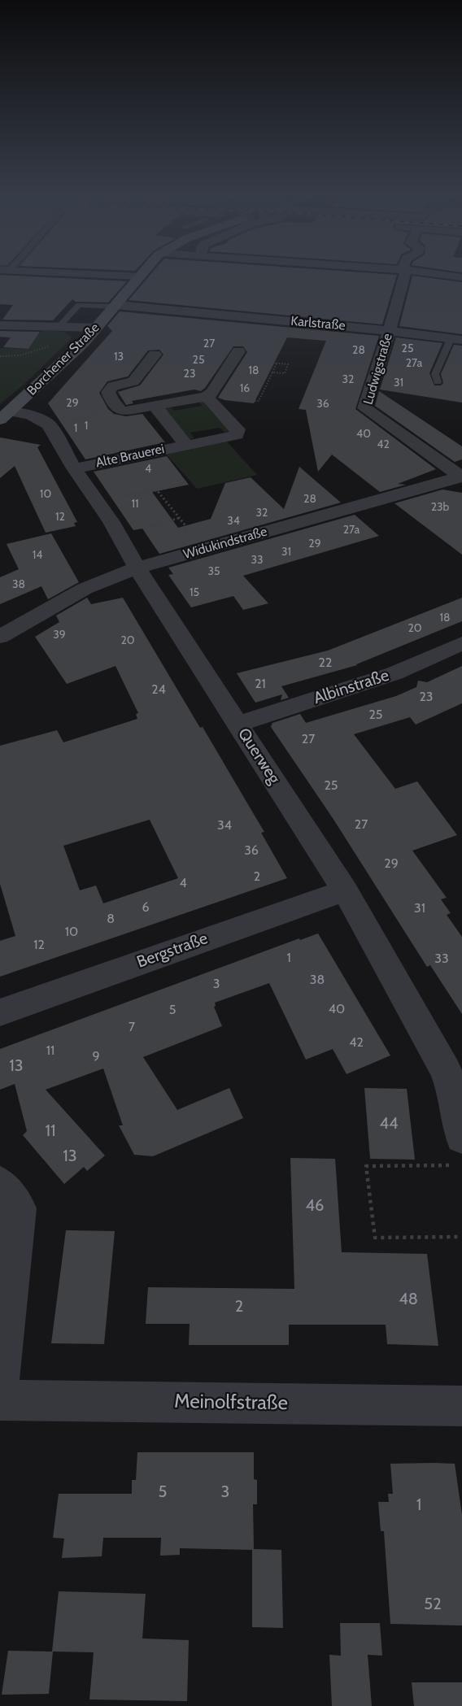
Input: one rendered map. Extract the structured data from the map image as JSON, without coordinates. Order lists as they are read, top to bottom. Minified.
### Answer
{"streets":{"main road":["Borchener Straße"],"street":["Karlstraße","Ludwigstraße","Alte Brauerei","Widukindstraße","Albinstraße","Querweg","Bergstraße","Meinolfstraße"]},"crossings":[["Karlstraße","Borchener Straße"],["Karlstraße","Ludwigstraße"],["Borchener Straße","Querweg"],["Ludwigstraße","Widukindstraße"],["Alte Brauerei","Querweg"],["Widukindstraße","Querweg"],["Albinstraße","Querweg"],["Querweg","Bergstraße"]],"house_numbers":["27","25","28","13","25","27a","18","23","32","31","16","29","36","1","1","40","42","4","10","28","11","23b","32","12","34","27a","29","31","14","33","35","38","15","18","20","39","20","22","21","24","23","25","27","25","27","34","36","29","2","4","6","31","8","10","12","1","33","38","3","40","5","7","42","11","9","13","44","11","13","46","48","2","5","3","1","52"]}
